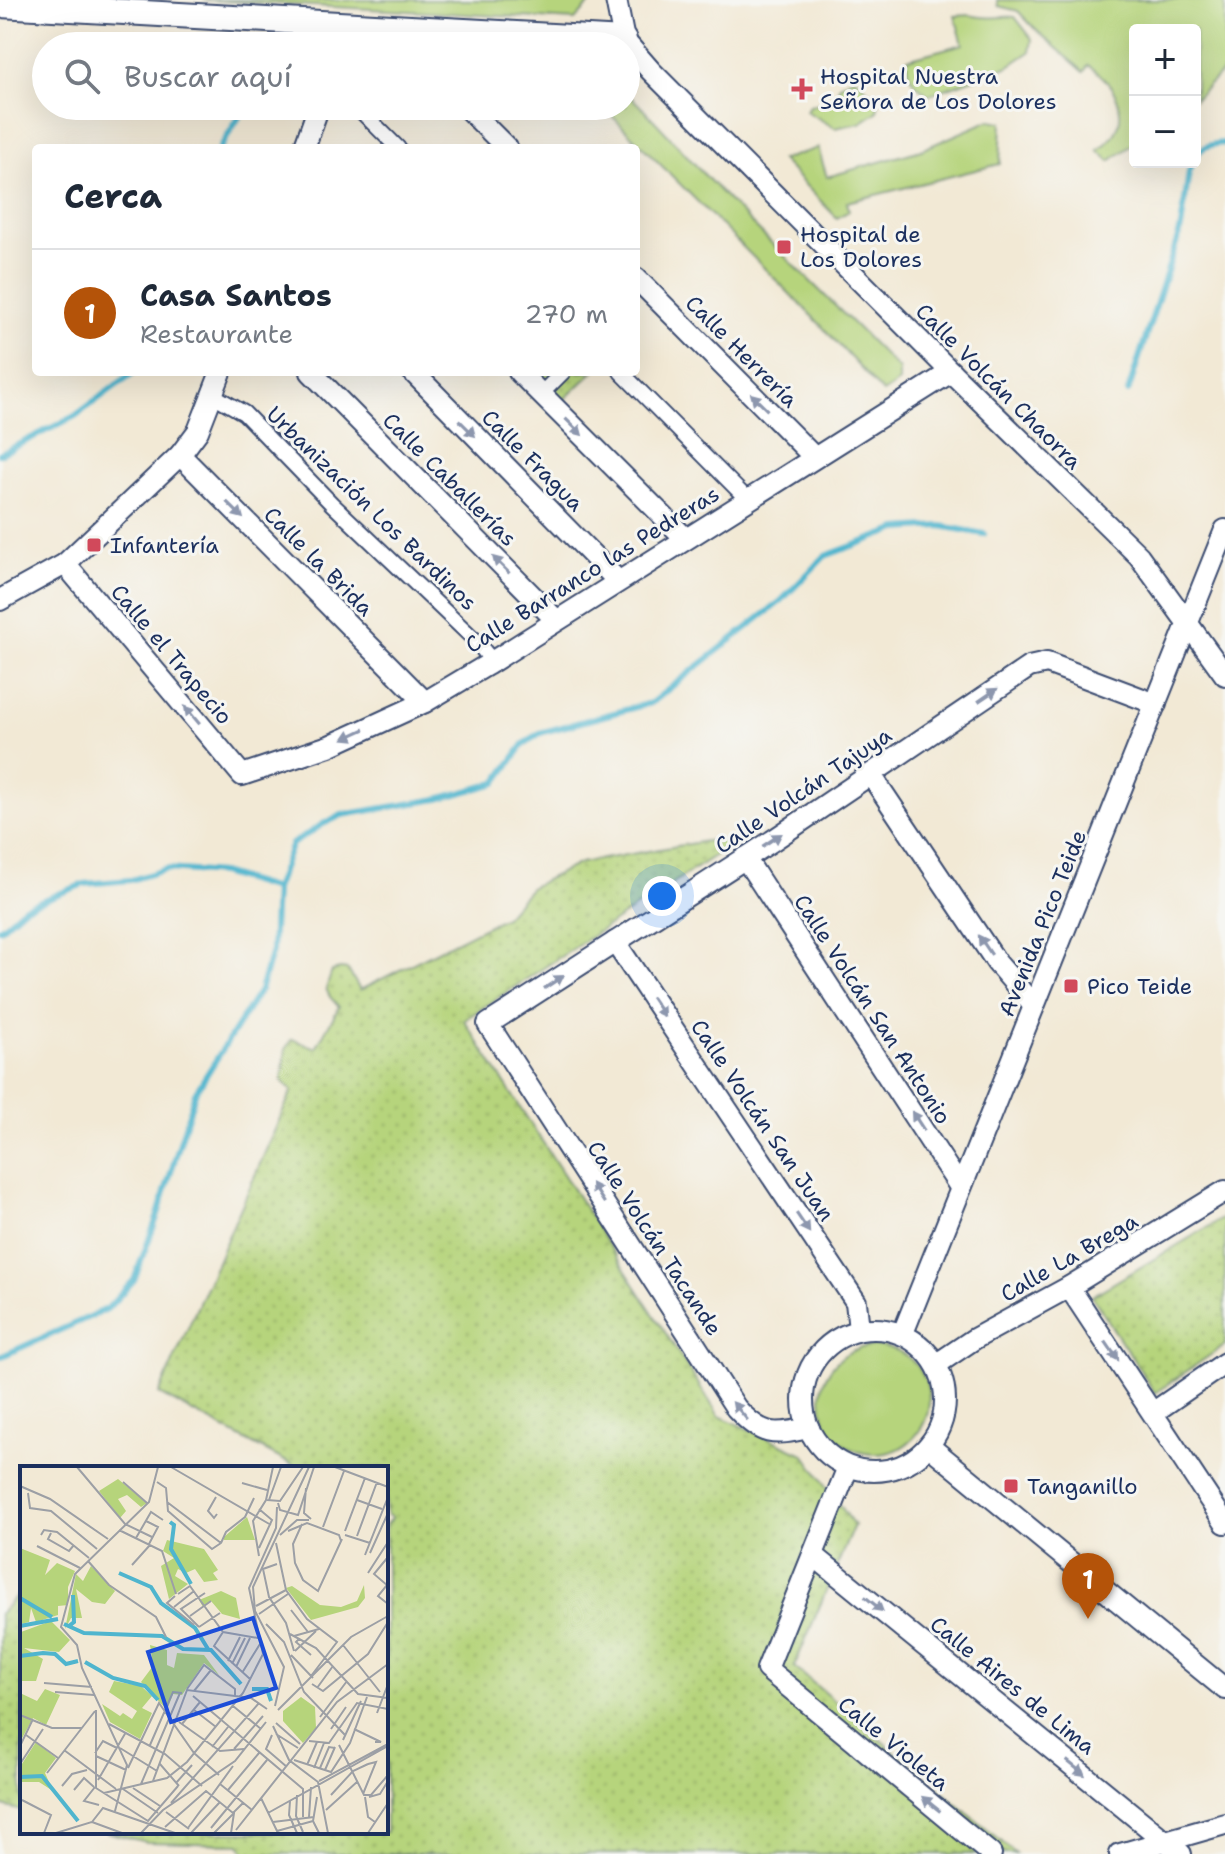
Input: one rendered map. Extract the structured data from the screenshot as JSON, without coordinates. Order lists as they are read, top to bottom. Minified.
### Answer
{"streets":{"street":["Calle Herrería","Calle Volcán Chaorra","Calle Fragua","Calle Caballerías","Urbanización Los Bardinos","Calle la Brida","Calle Barranco las Pedreras","Calle el Trapecio","Calle Volcán Tajuya","Avenida Pico Teide","Calle Volcán San Antonio","Calle Volcán San Juan","Calle Volcán Tacande","Calle La Brega","Calle Aires de Lima","Calle Violeta"]},"crossings":[["Calle Herrería","Calle Barranco las Pedreras"],["Calle Volcán Chaorra","Calle Barranco las Pedreras"],["Calle Volcán Chaorra","Avenida Pico Teide"],["Calle Fragua","Calle Barranco las Pedreras"],["Calle Caballerías","Calle Barranco las Pedreras"],["Urbanización Los Bardinos","Calle Barranco las Pedreras"],["Calle la Brida","Calle Barranco las Pedreras"],["Calle Barranco las Pedreras","Calle el Trapecio"],["Calle Volcán Tajuya","Avenida Pico Teide"],["Calle Volcán Tajuya","Calle Volcán San Antonio"],["Calle Volcán Tajuya","Calle Volcán San Juan"],["Calle Volcán Tajuya","Calle Volcán Tacande"],["Avenida Pico Teide","Calle Volcán San Antonio"],["Avenida Pico Teide","Calle Volcán San Juan"],["Avenida Pico Teide","Calle Volcán Tacande"],["Avenida Pico Teide","Calle La Brega"],["Calle Volcán San Juan","Calle Volcán Tacande"],["Calle Volcán San Juan","Calle La Brega"],["Calle Volcán Tacande","Calle La Brega"],["Calle Aires de Lima","Calle Violeta"]],"one_way":["Calle la Brida","Calle el Trapecio","Calle Volcán Tajuya","Calle Volcán San Juan","Calle Volcán Tacande","Calle Violeta"],"places":{"health":["Hospital Nuestra Señora de Los Dolores"],"transit":["Hospital de Los Dolores","Infantería","Pico Teide","Tanganillo"]},"page":{"map_buttons":["+","−"],"search":"Buscar aquí","heading":"Cerca","list":[{"mark":"1","name":"Casa Santos","note":"Restaurante","value":"270 m"}],"pins":"1"}}
